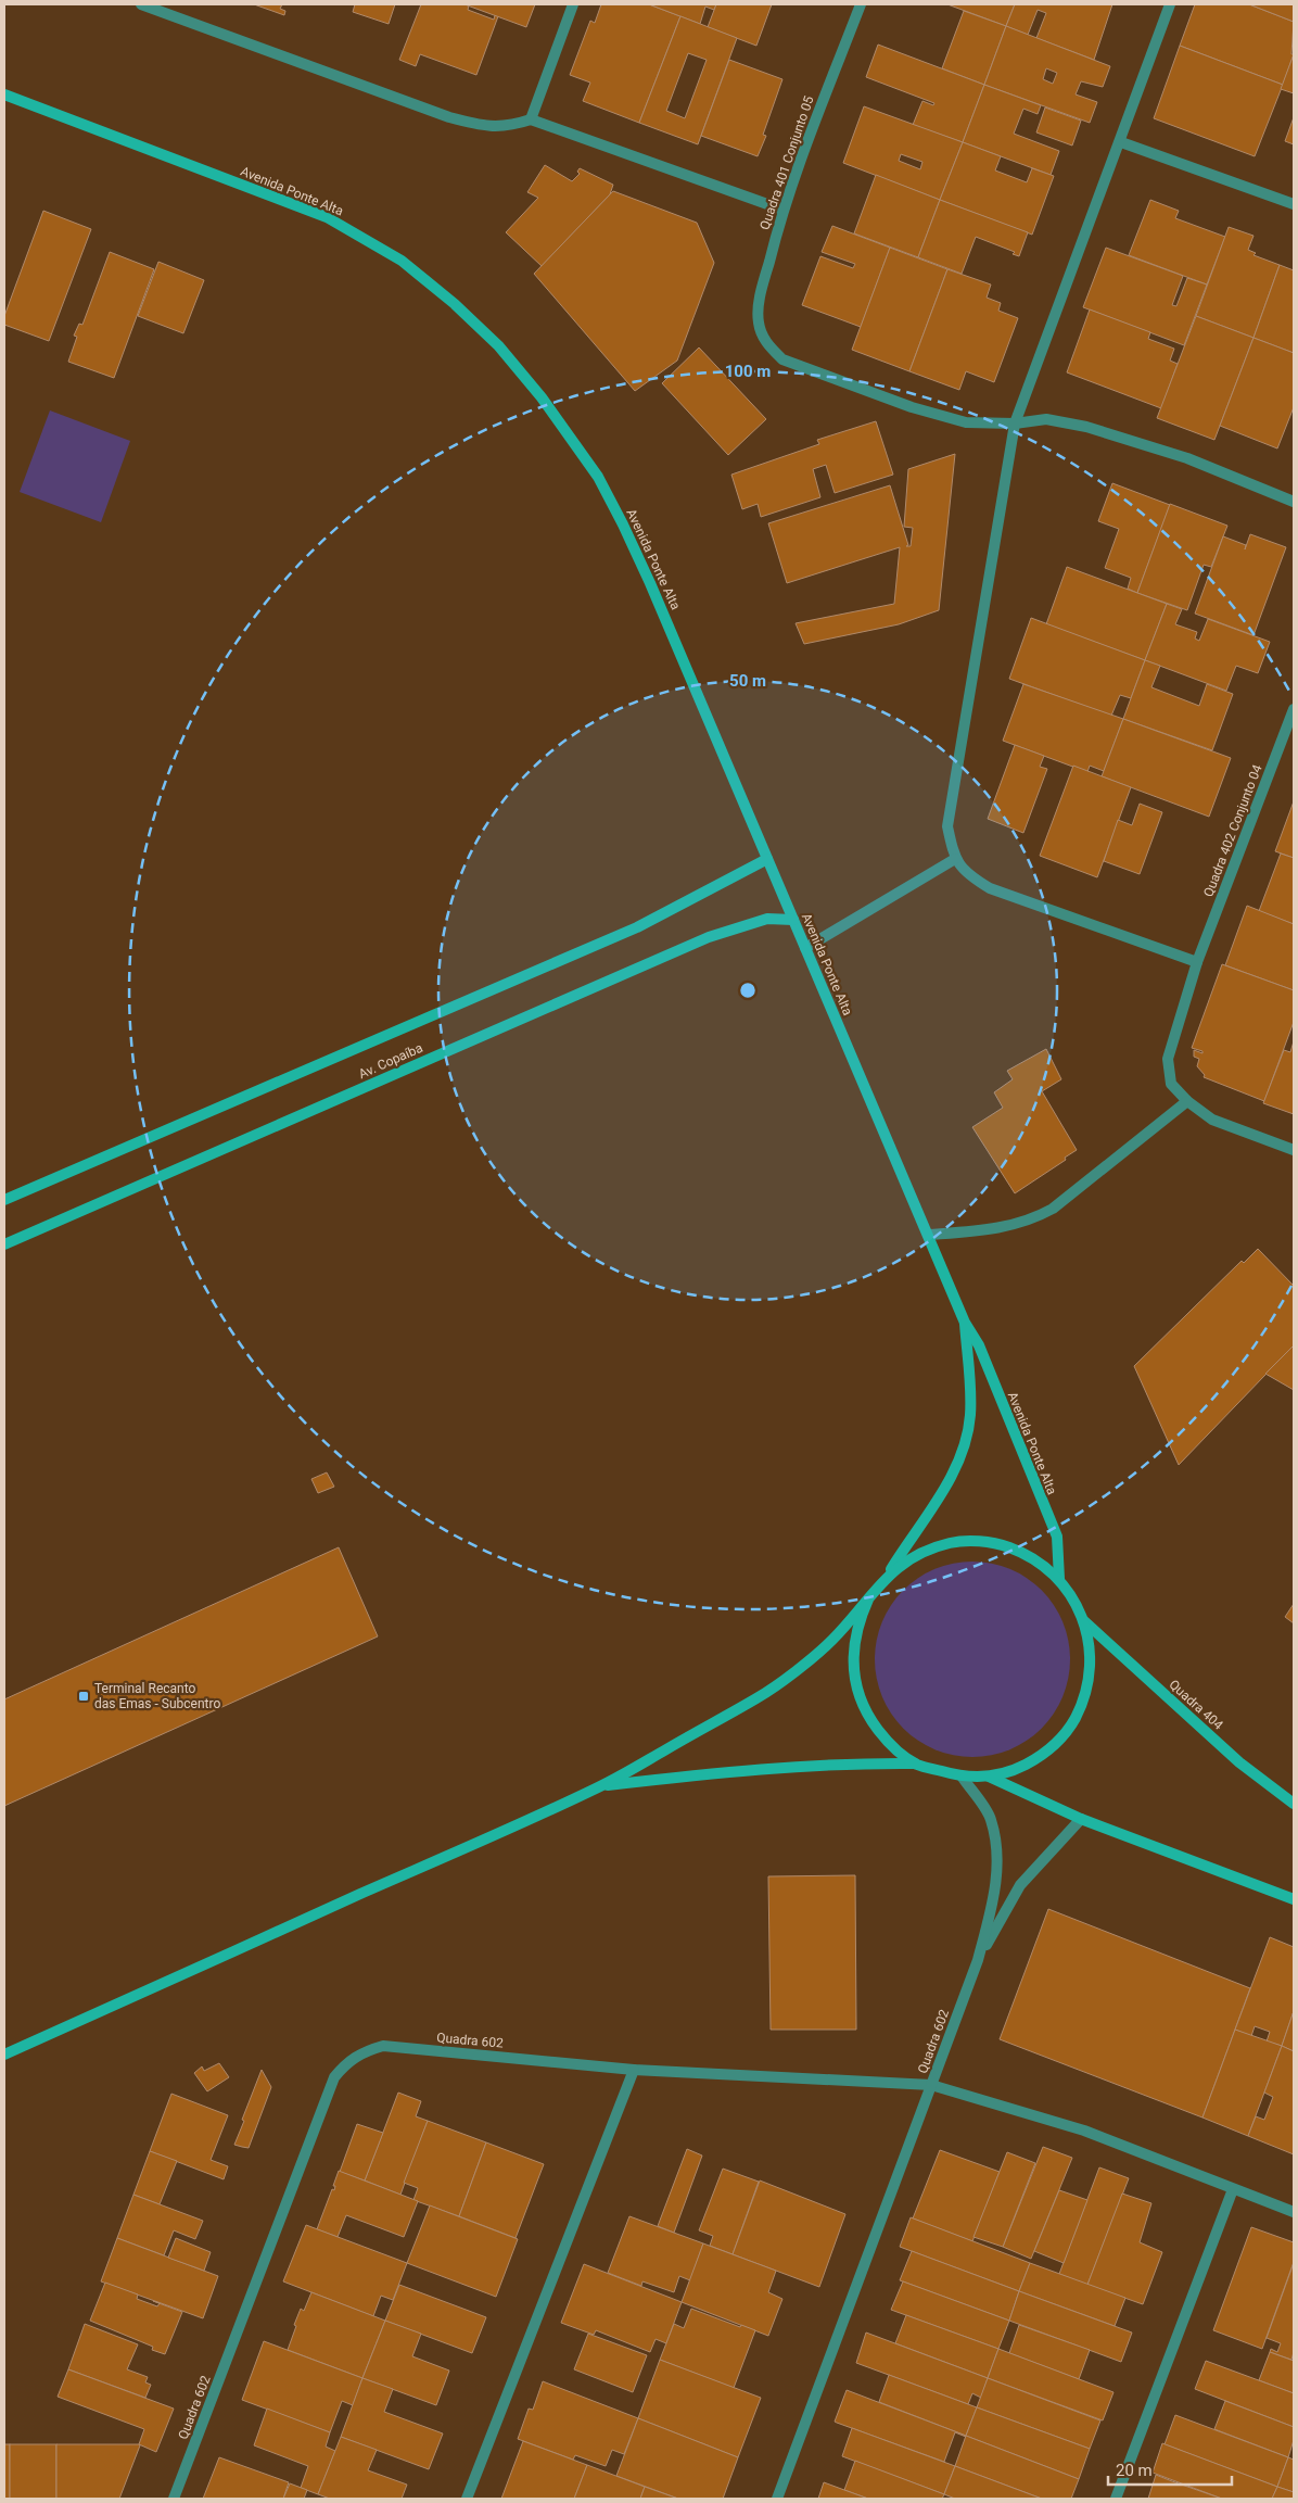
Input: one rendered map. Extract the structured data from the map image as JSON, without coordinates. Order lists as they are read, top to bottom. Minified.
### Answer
{"streets":{"main road":["Avenida Ponte Alta","Av. Copaíba","Quadra 404"],"street":["Quadra 401 Conjunto 05","Quadra 402 Conjunto 04","Quadra 602"]},"crossings":[["Avenida Ponte Alta","Av. Copaíba"]],"places":{"transit":["Terminal Recanto das Emas - Subcentro"]},"scale_bar":"20 m","rings":["100 m","50 m"]}
